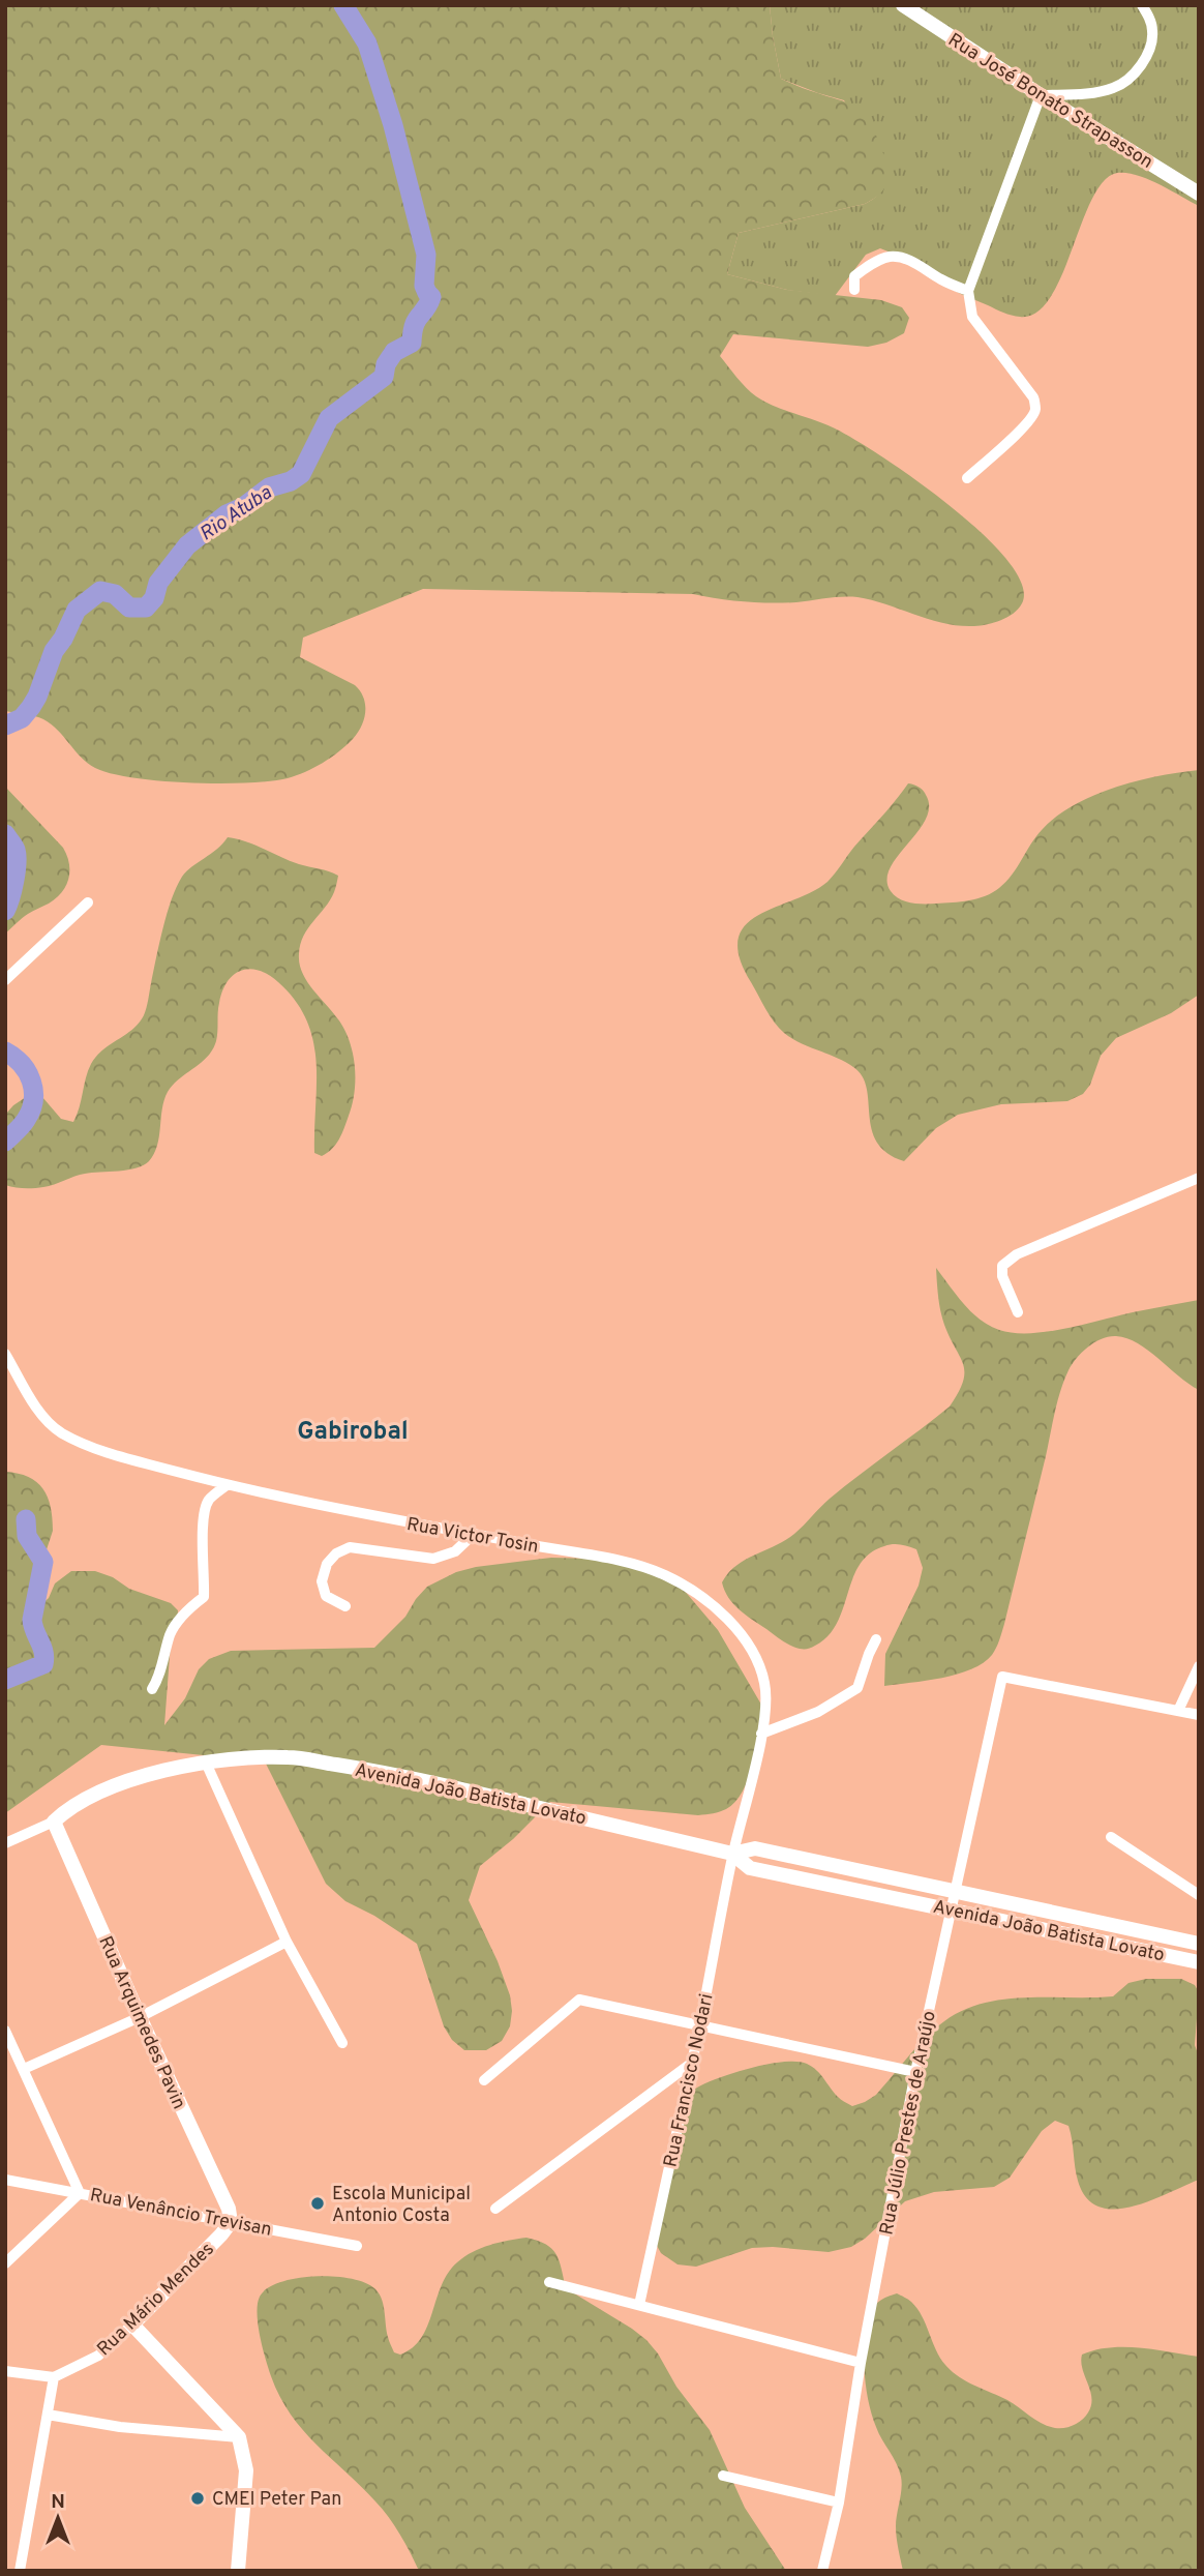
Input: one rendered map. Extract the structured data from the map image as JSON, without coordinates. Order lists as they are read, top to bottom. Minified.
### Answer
{"streets":{"street":["Rua José Bonato Strapasson","Rua Victor Tosin","Avenida João Batista Lovato","Rua Arquimedes Pavin","Rua Francisco Nodari","Rua Júlio Prestes de Araújo","Rua Venâncio Trevisan","Rua Mário Mendes"]},"crossings":[["Rua Victor Tosin","Avenida João Batista Lovato"],["Rua Victor Tosin","Rua Francisco Nodari"],["Avenida João Batista Lovato","Rua Arquimedes Pavin"],["Avenida João Batista Lovato","Rua Francisco Nodari"],["Avenida João Batista Lovato","Rua Júlio Prestes de Araújo"],["Rua Arquimedes Pavin","Rua Venâncio Trevisan"],["Rua Arquimedes Pavin","Rua Mário Mendes"],["Rua Venâncio Trevisan","Rua Mário Mendes"]],"districts":["Gabirobal"],"water":["Rio Atuba"],"places":["Escola Municipal Antonio Costa","CMEI Peter Pan"],"north":"top"}
